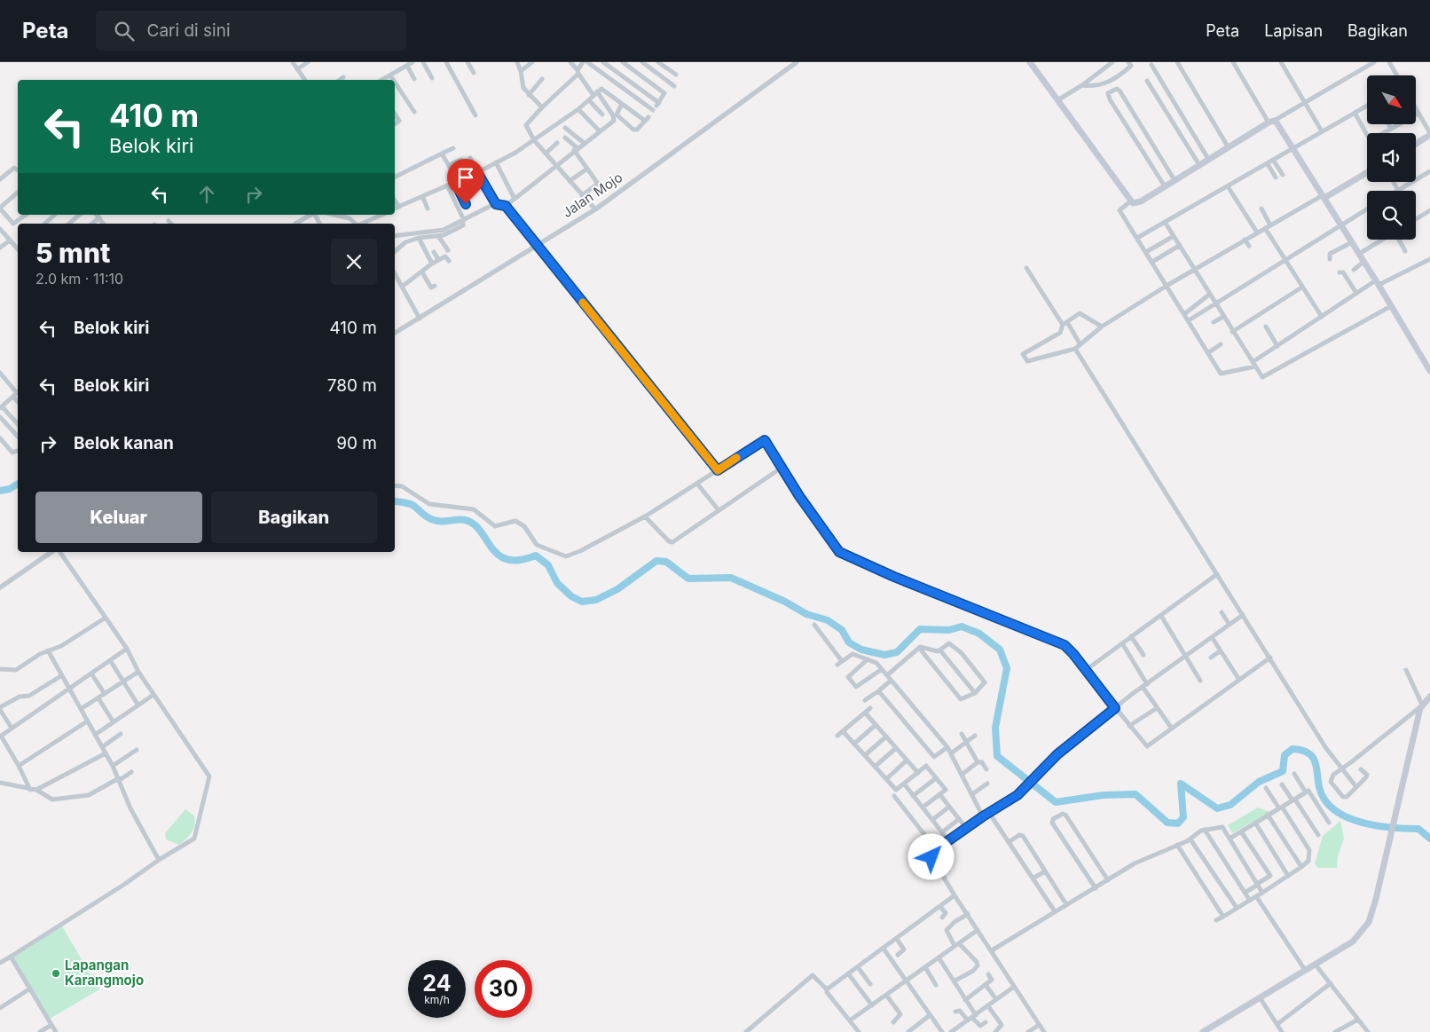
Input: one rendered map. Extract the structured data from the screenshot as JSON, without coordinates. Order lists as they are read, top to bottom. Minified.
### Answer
{"streets":{"street":["Jalan Mojo"]},"places":["Lapangan Karangmojo"],"north":"bottom right","page":{"header":"Peta","search":"Cari di sini","nav":["Peta","Lapisan","Bagikan"],"turn":["410 m","Belok kiri"],"heading":["5 mnt","2.0 km · 11:10"],"list":[{"name":"Belok kiri","value":"410 m"},{"name":"Belok kiri","value":"780 m"},{"name":"Belok kanan","value":"90 m"}],"buttons":["Keluar","Bagikan"],"speed":"24 km/h","limit":"30"}}
